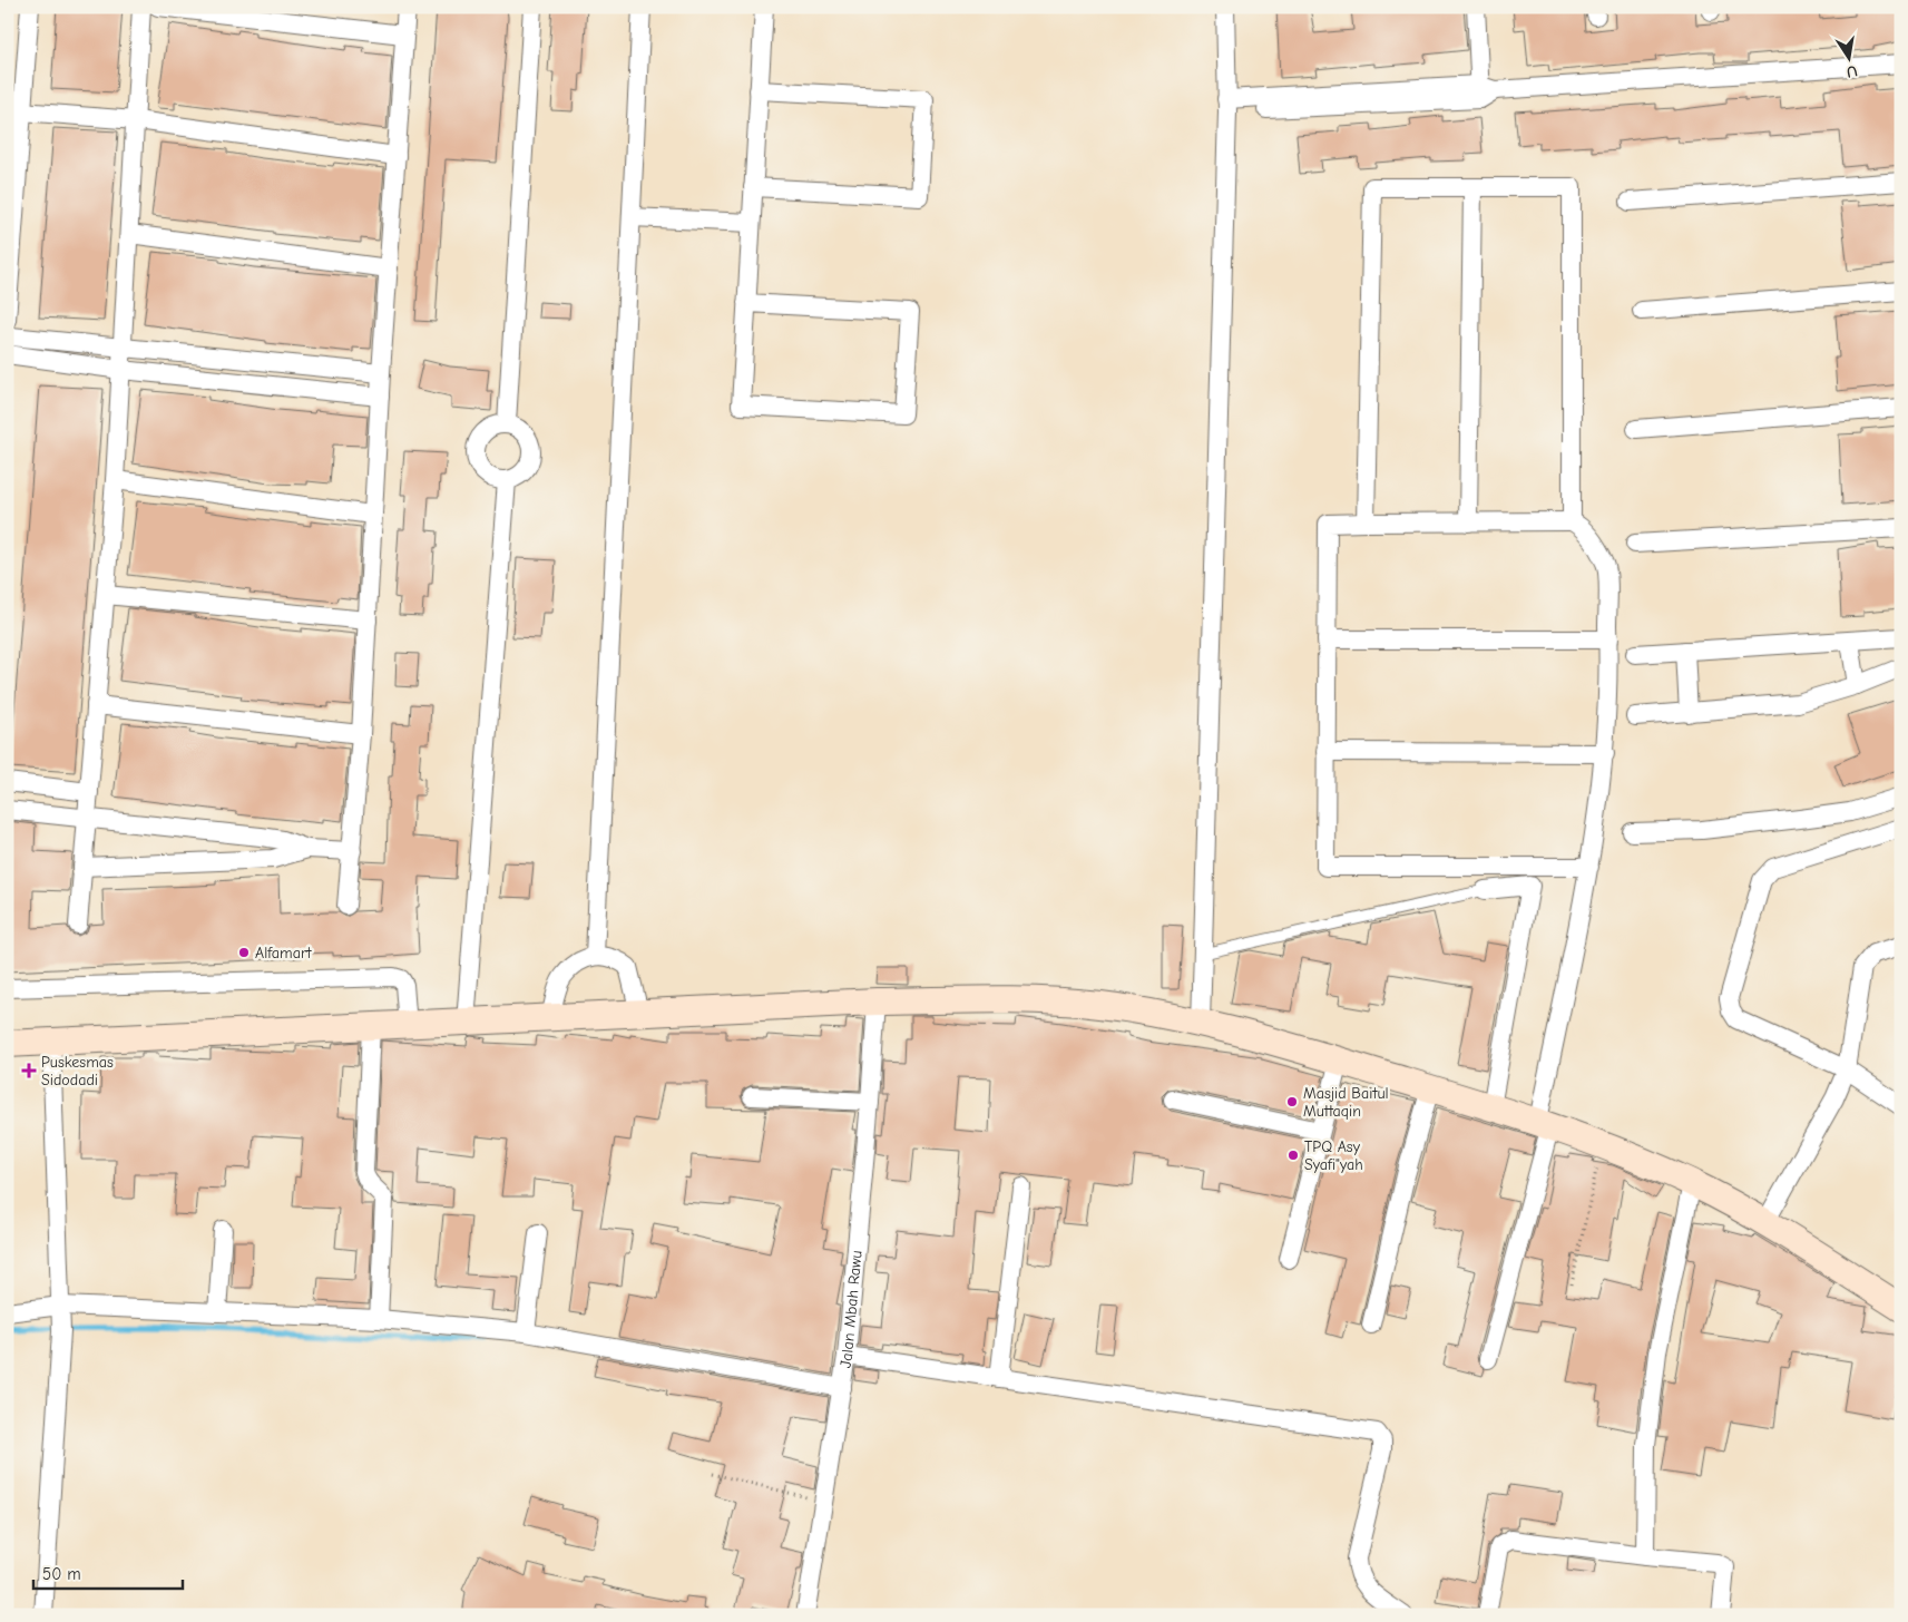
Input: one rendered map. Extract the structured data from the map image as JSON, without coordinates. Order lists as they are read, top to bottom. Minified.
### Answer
{"streets":{"street":["Jalan Mbah Rawu"]},"places":{"other":["Alfamart","Masjid Baitul Muttaqin","TPQ Asy Syafi\"yah"],"health":["Puskesmas Sidodadi"]},"scale_bar":"50 m","north":"bottom"}
